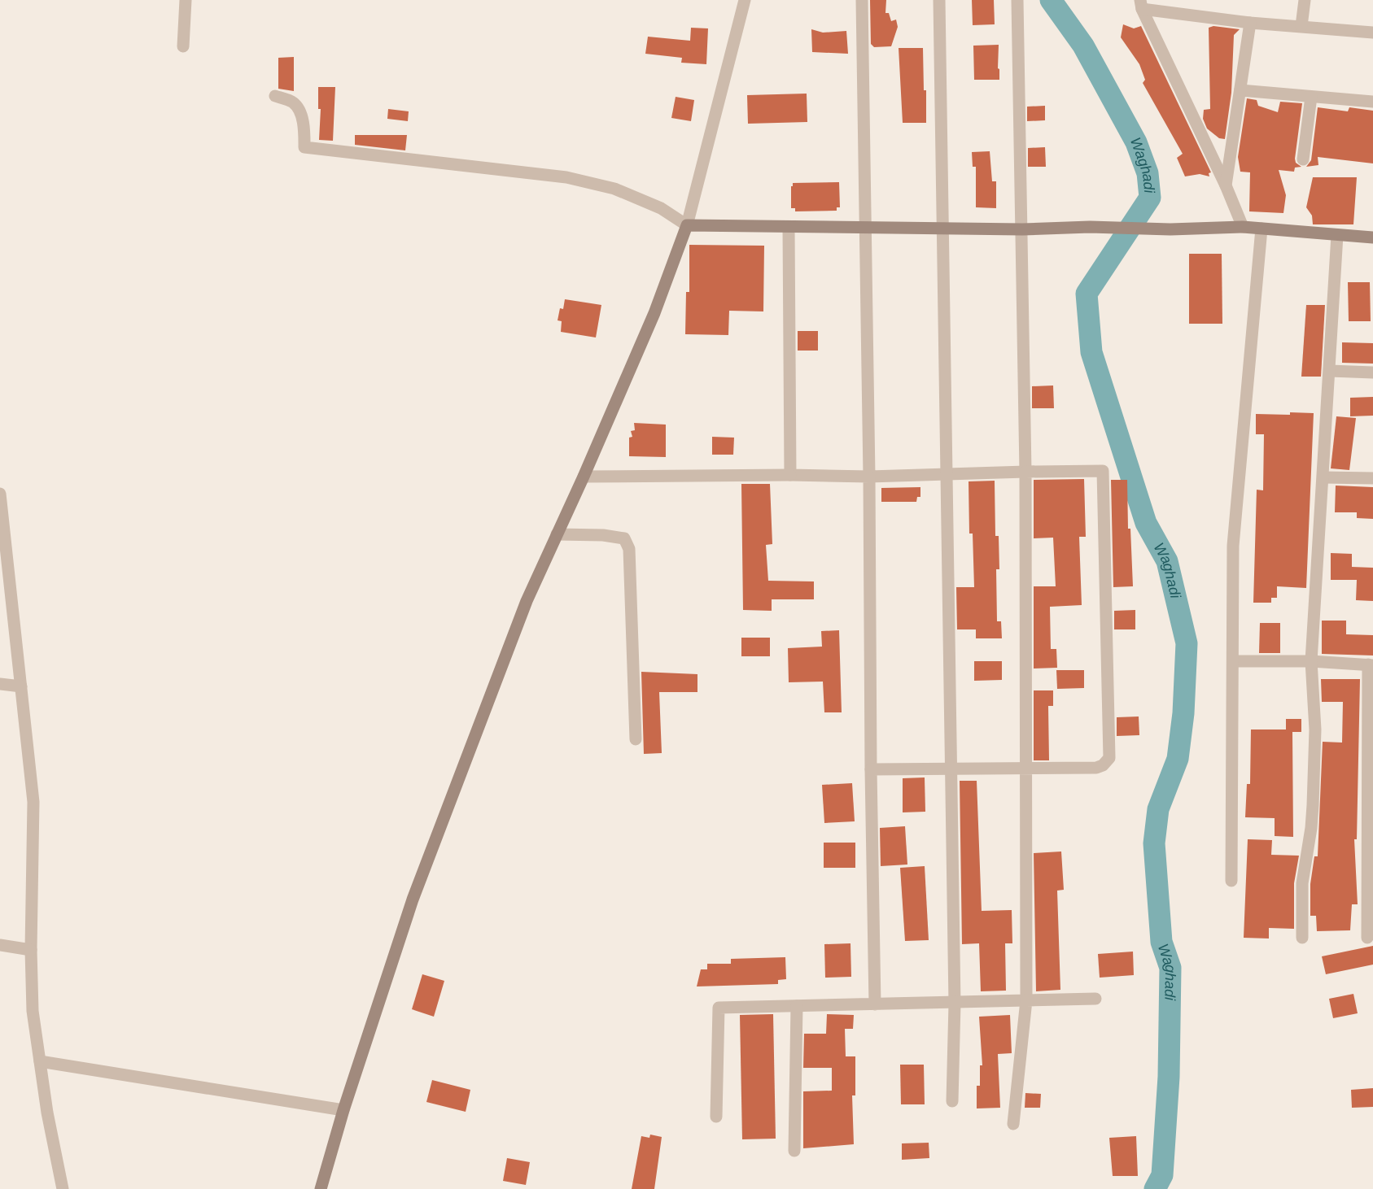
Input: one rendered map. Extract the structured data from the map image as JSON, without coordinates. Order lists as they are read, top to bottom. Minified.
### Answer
{"water":["Waghadi"]}
